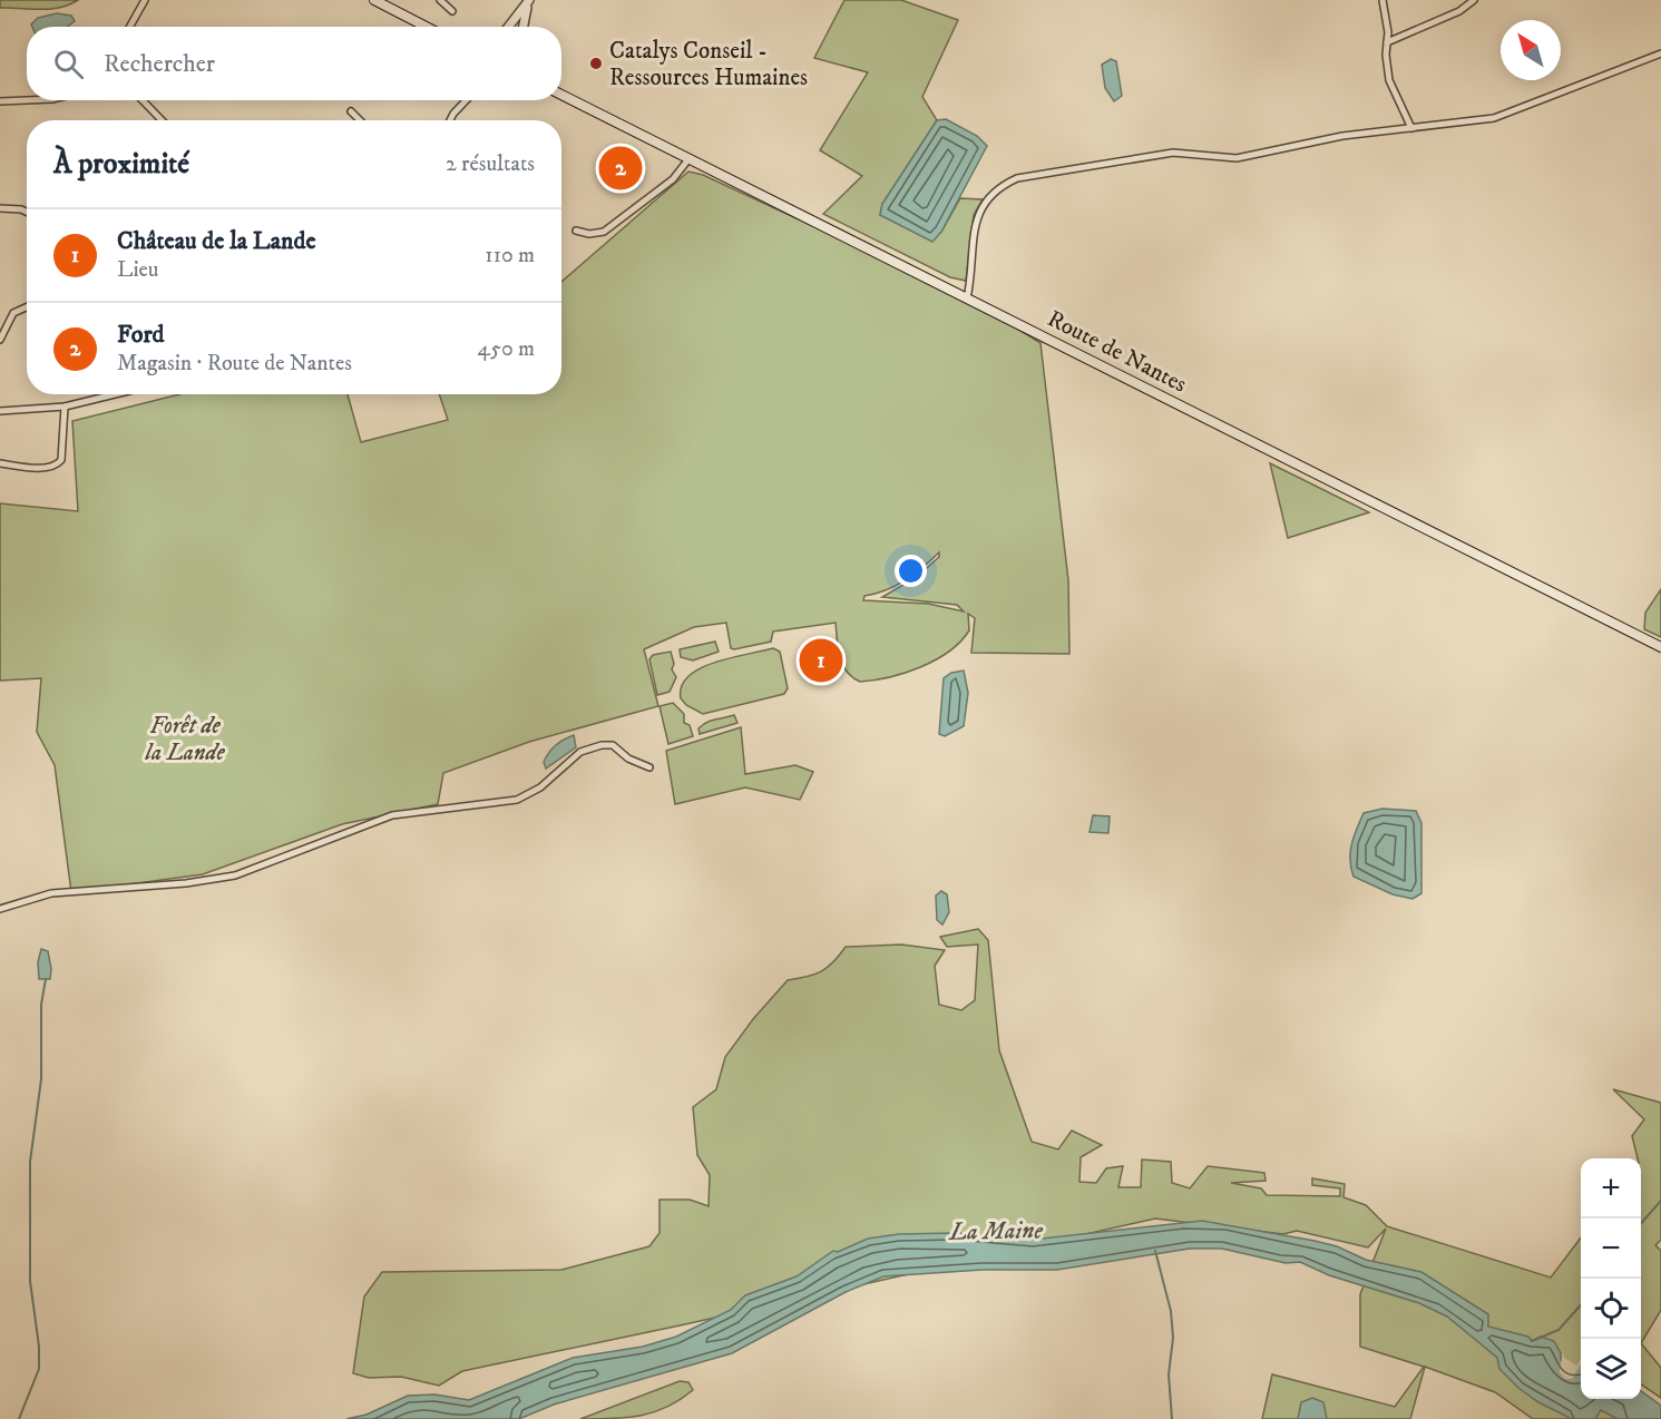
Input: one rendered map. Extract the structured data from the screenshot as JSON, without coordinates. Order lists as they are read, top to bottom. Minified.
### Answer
{"streets":{"main road":["Route de Nantes"]},"water":["La Maine"],"parks":["Forêt de la Lande"],"places":["Catalys Conseil - Ressources Humaines"],"north":"top left","page":{"search":"Rechercher","heading":["À proximité","2 résultats"],"pins":["2","1"],"list":[{"mark":"1","name":"Château de la Lande","note":"Lieu","value":"110 m"},{"mark":"2","name":"Ford","note":"Magasin · Route de Nantes","value":"450 m"}],"map_buttons":["+","−"]}}
